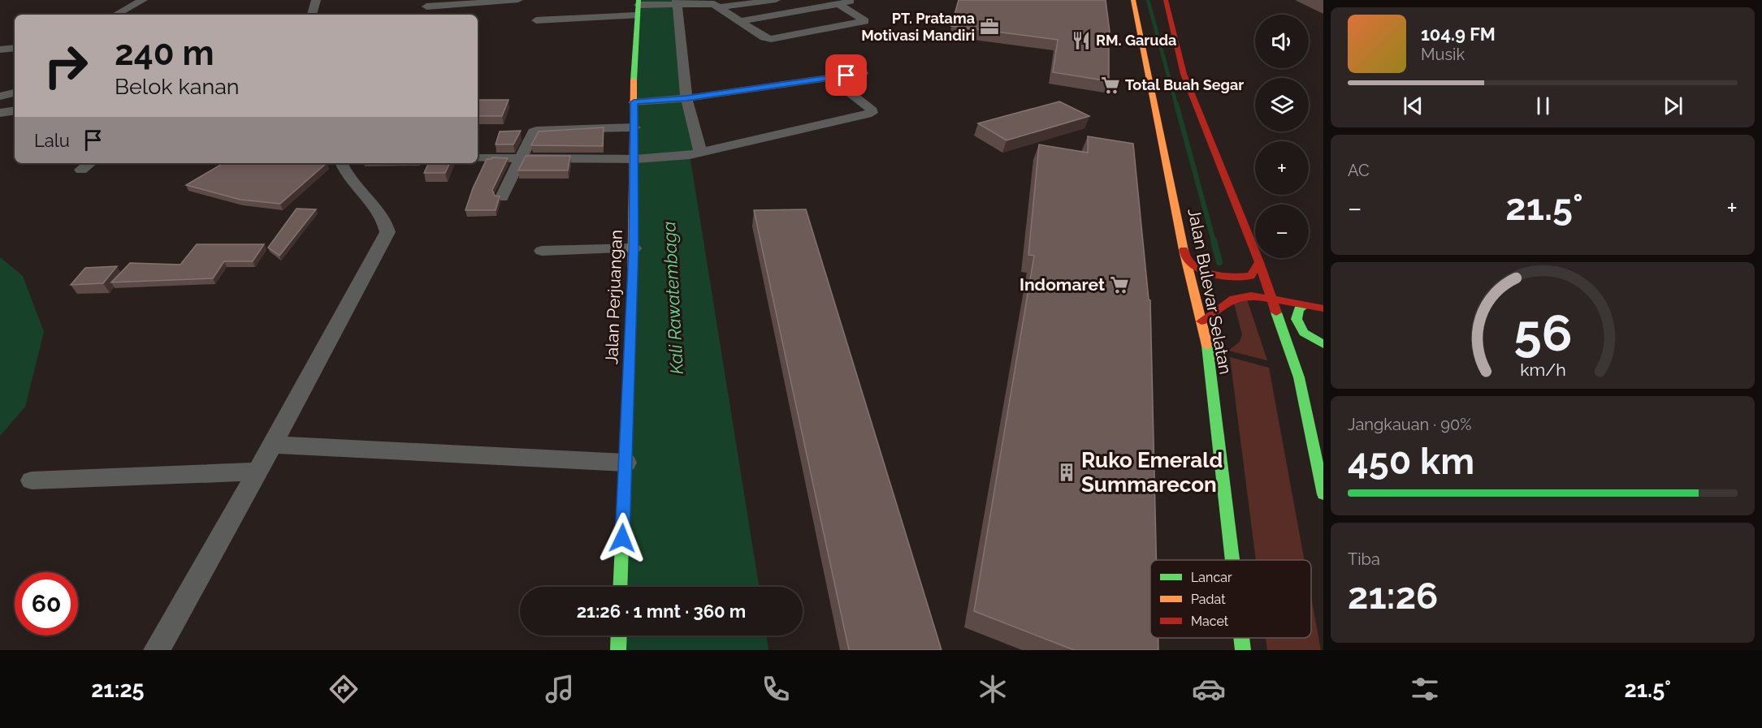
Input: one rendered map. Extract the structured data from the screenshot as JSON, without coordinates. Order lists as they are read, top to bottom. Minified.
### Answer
{"streets":{"main road":["Jalan Bulevar Selatan","Jalan Perjuangan"]},"water":["Kali Rawatembaga"],"places":{"office":["PT. Pratama Motivasi Mandiri"],"restaurant":["RM. Garuda"],"supermarket":["Total Buah Segar","Indomaret"],"building":["Ruko Emerald Summarecon"]},"legend":["Lancar","Padat","Macet"],"page":{"map_buttons":["+","−"],"turn":["240 m","Belok kanan"],"song":["104.9 FM","Musik"],"then":"Lalu","tile":["AC",["Jangkauan · 90%","450 km"],["Tiba","21:26"]],"heat":["−","21.5°","+"],"limit":"60","trip":"21:26 · 1 mnt · 360 m","tabs":["21:25","21.5°"],"gauge":["56","km/h"]}}
